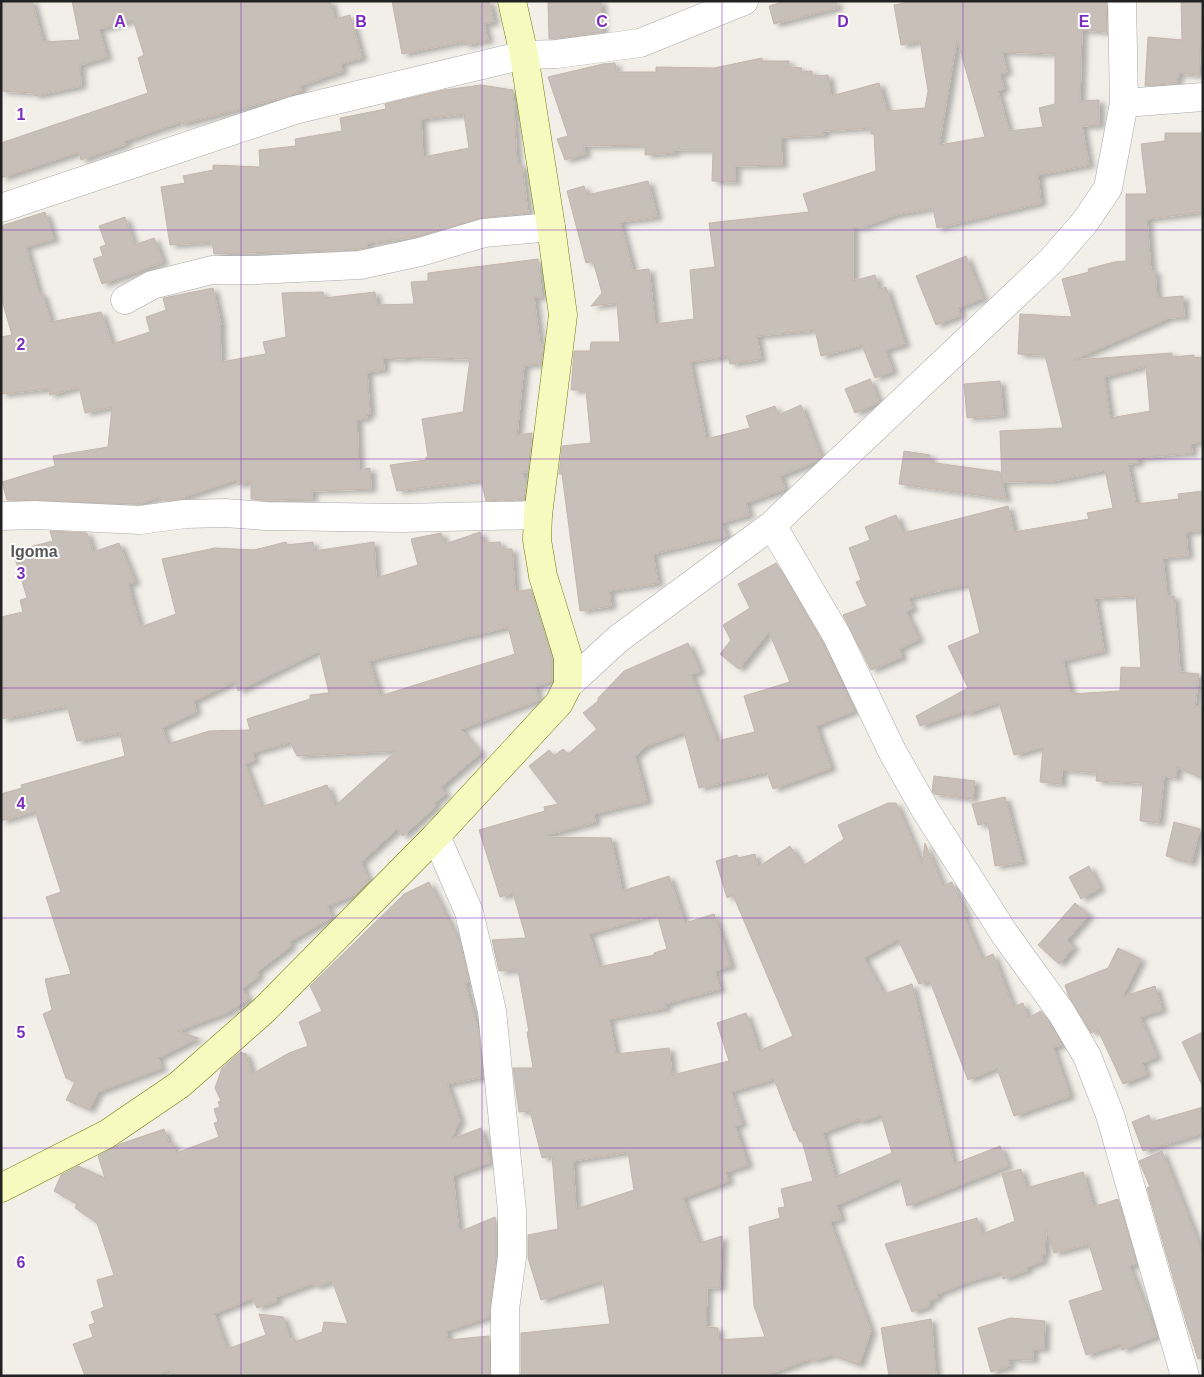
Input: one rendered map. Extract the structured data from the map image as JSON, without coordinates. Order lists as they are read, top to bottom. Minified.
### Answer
{"districts":["Igoma"],"grid":{"columns":["A","B","C","D","E"],"rows":["1","2","3","4","5","6"]}}
